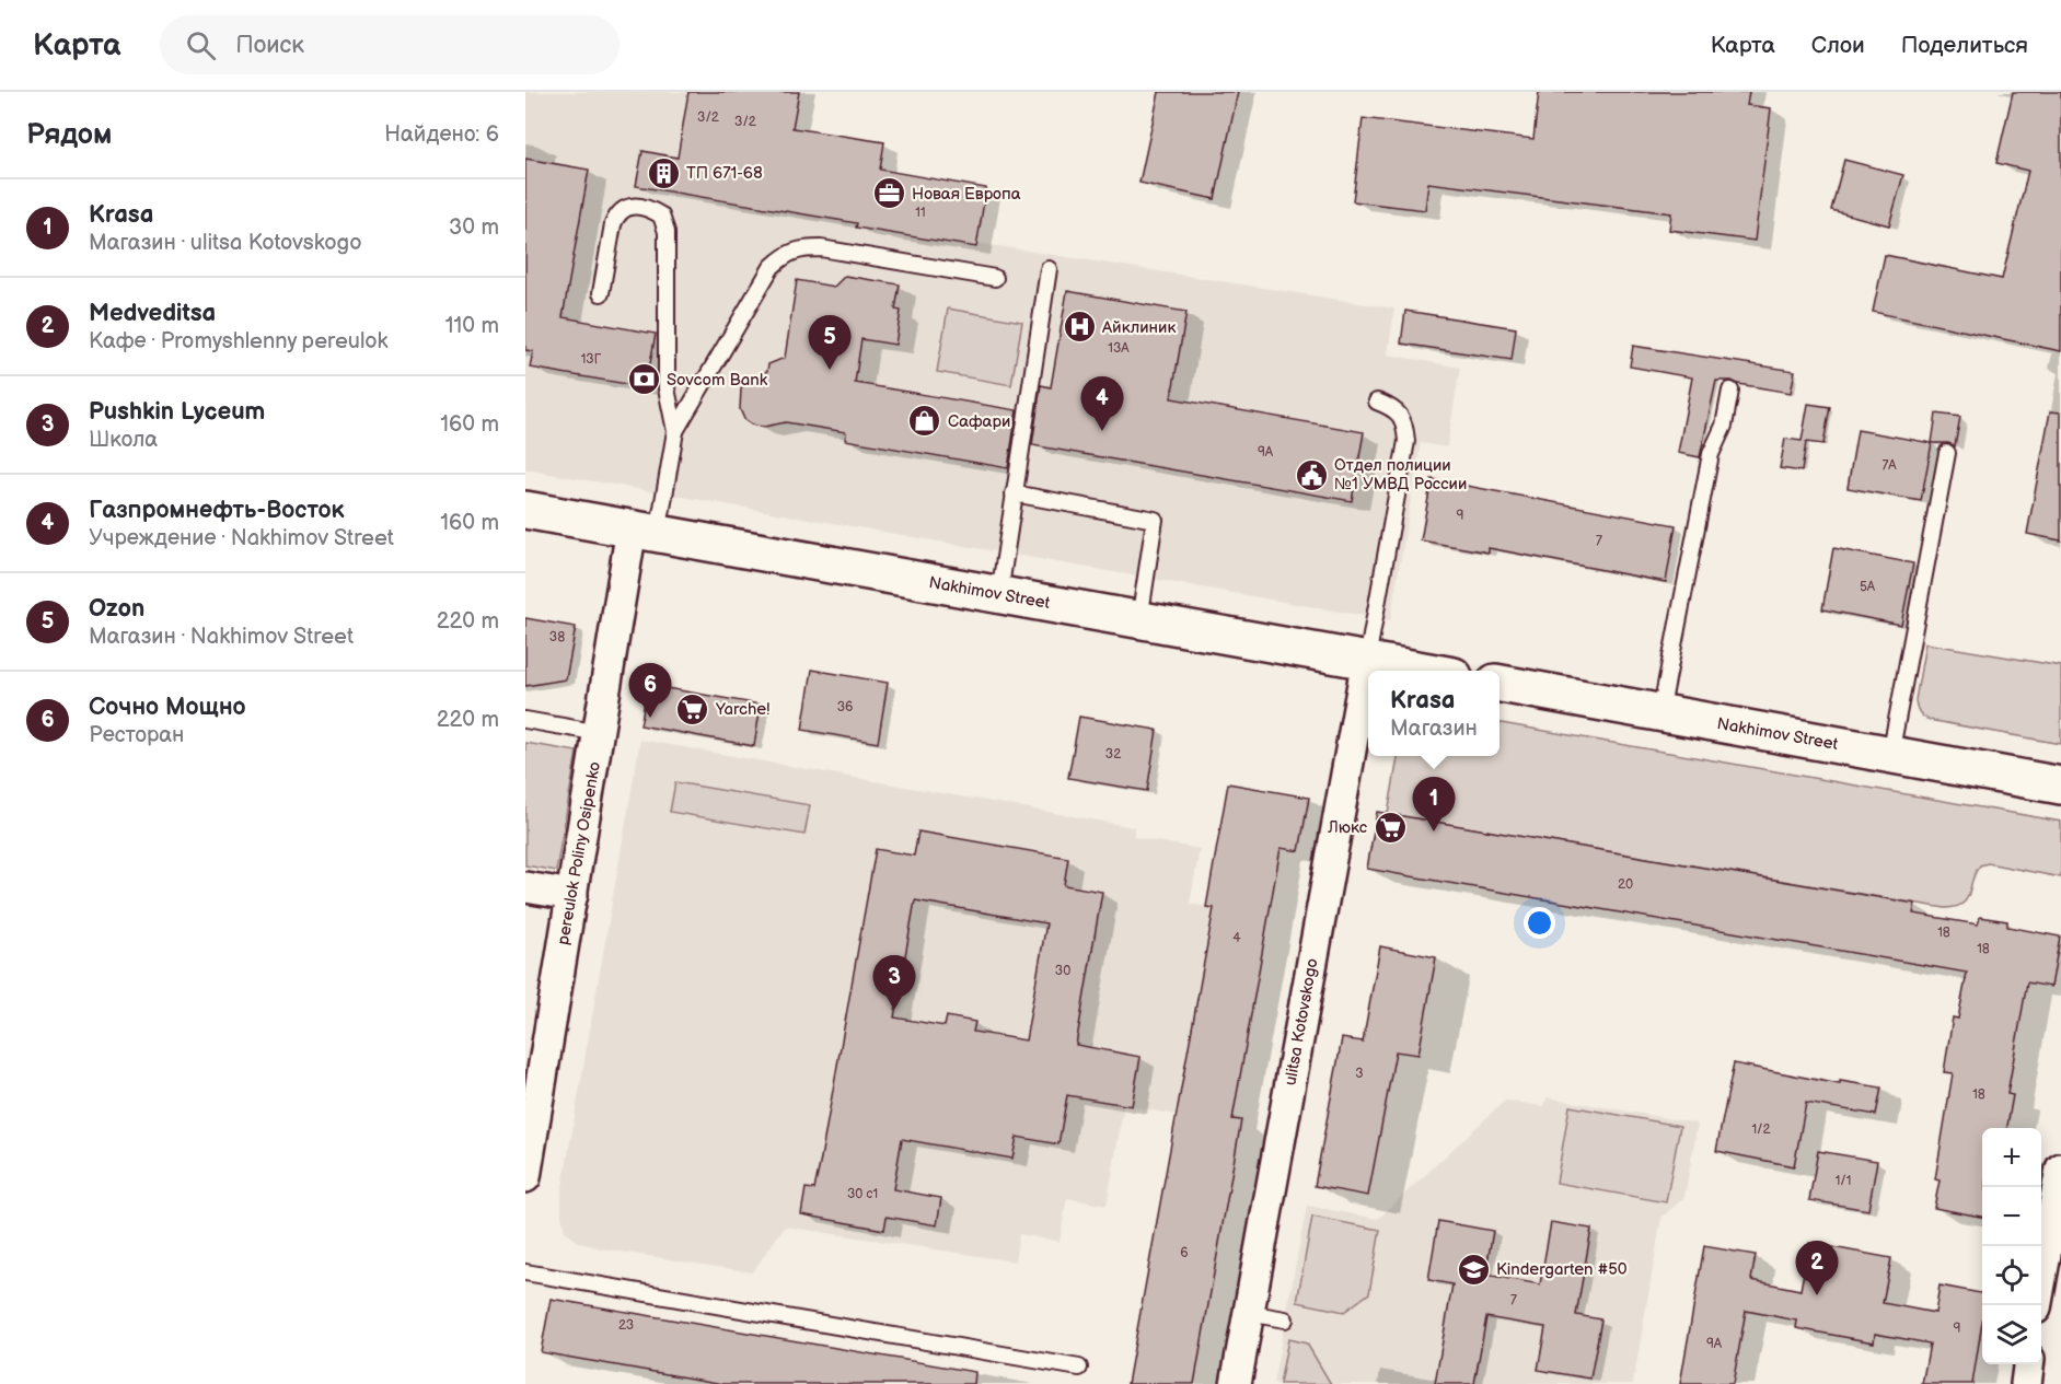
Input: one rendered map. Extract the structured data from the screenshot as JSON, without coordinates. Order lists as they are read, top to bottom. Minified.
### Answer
{"streets":{"main road":["Nakhimov Street"],"street":["pereulok Poliny Osipenko","ulitsa Kotovskogo"]},"crossings":[["Nakhimov Street","pereulok Poliny Osipenko"],["Nakhimov Street","ulitsa Kotovskogo"]],"places":{"building":["ТП 671-68"],"office":["Новая Европа"],"hospital":["Айклиник"],"bank":["Sovcom Bank"],"shop":["Сафари"],"public building":["Отдел полиции №1 УМВД России"],"supermarket":["Yarche!","Люкс"],"school or university":["Kindergarten #50"]},"house_numbers":["3/2","3/2","11","13А","13Г","9А","7А","9","7","5А","38","36","32","20","18","4","18","30","3","18","1/2","1/1","30 с1","6","7","23","9","9А"],"page":{"header":"Карта","search":"Поиск","nav":["Карта","Слои","Поделиться"],"heading":["Рядом","Найдено: 6"],"list":[{"mark":"1","name":"Krasa","note":"Магазин · ulitsa Kotovskogo","value":"30 m"},{"mark":"2","name":"Medveditsa","note":"Кафе · Promyshlenny pereulok","value":"110 m"},{"mark":"3","name":"Pushkin Lyceum","note":"Школа","value":"160 m"},{"mark":"4","name":"Газпромнефть-Восток","note":"Учреждение · Nakhimov Street","value":"160 m"},{"mark":"5","name":"Ozon","note":"Магазин · Nakhimov Street","value":"220 m"},{"mark":"6","name":"Сочно Мощно","note":"Ресторан","value":"220 m"}],"pins":["5","4","6","1","3","2"],"popup":["Krasa","Магазин"],"map_buttons":["+","−"]}}
